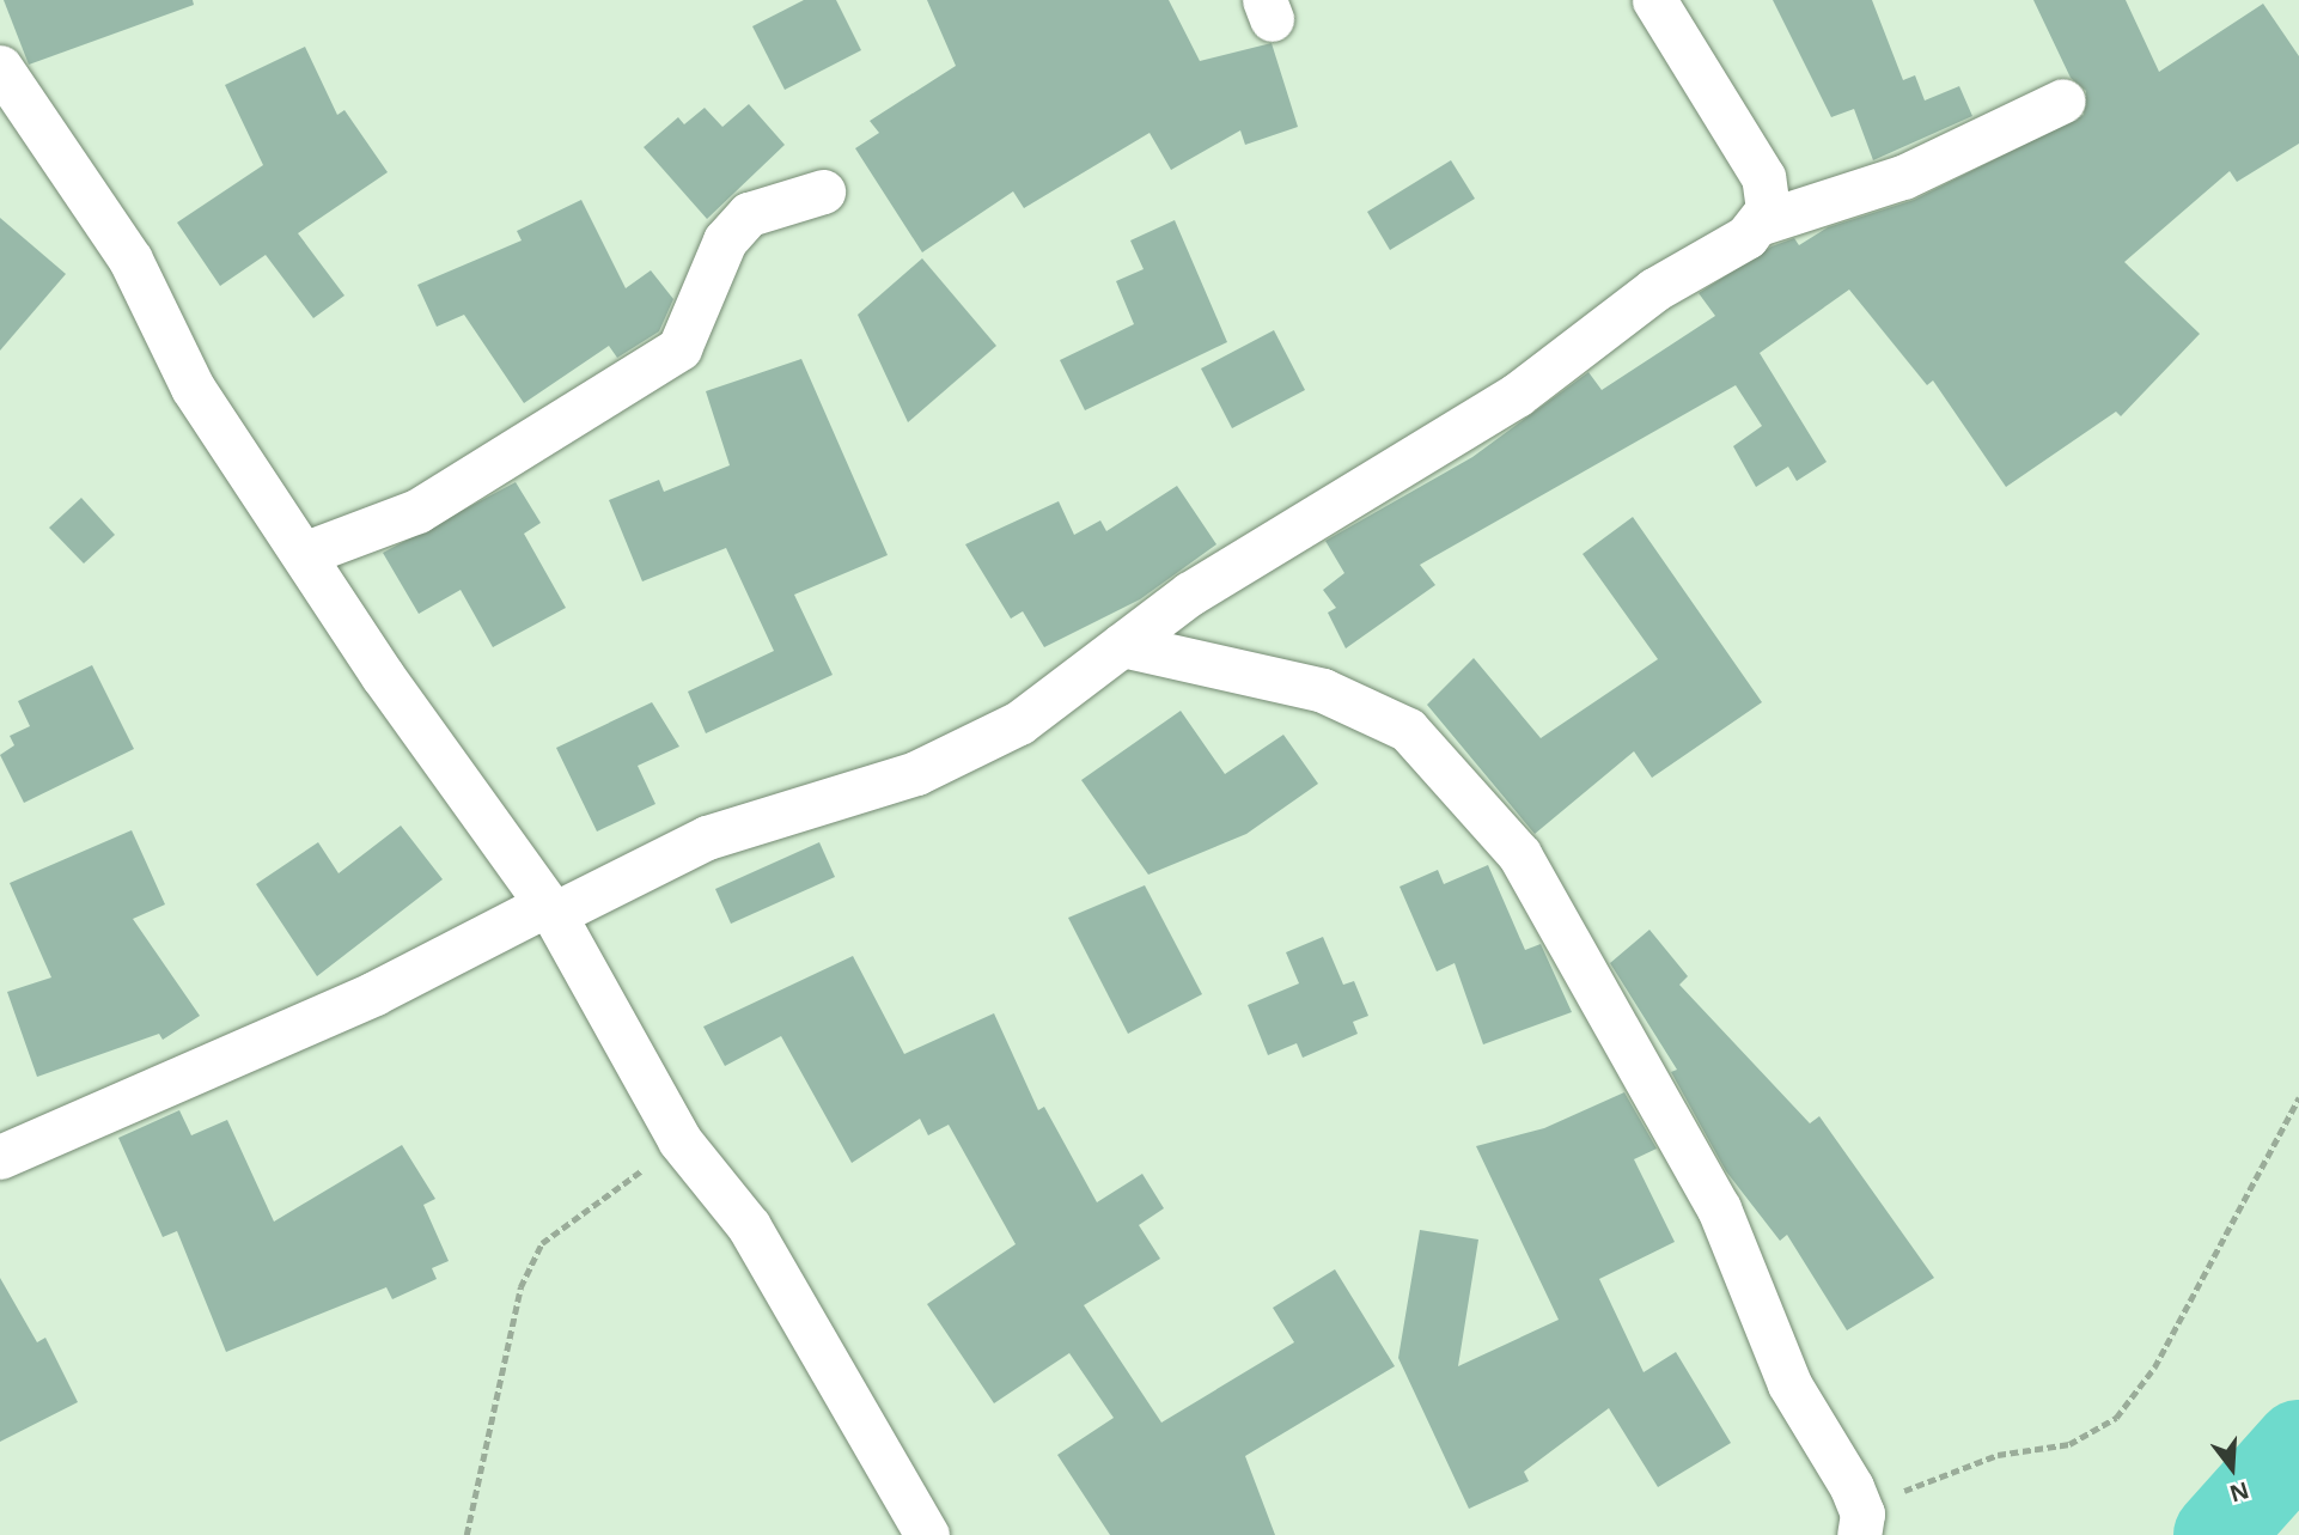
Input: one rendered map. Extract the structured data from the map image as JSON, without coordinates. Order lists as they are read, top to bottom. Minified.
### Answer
{"north":"bottom"}
